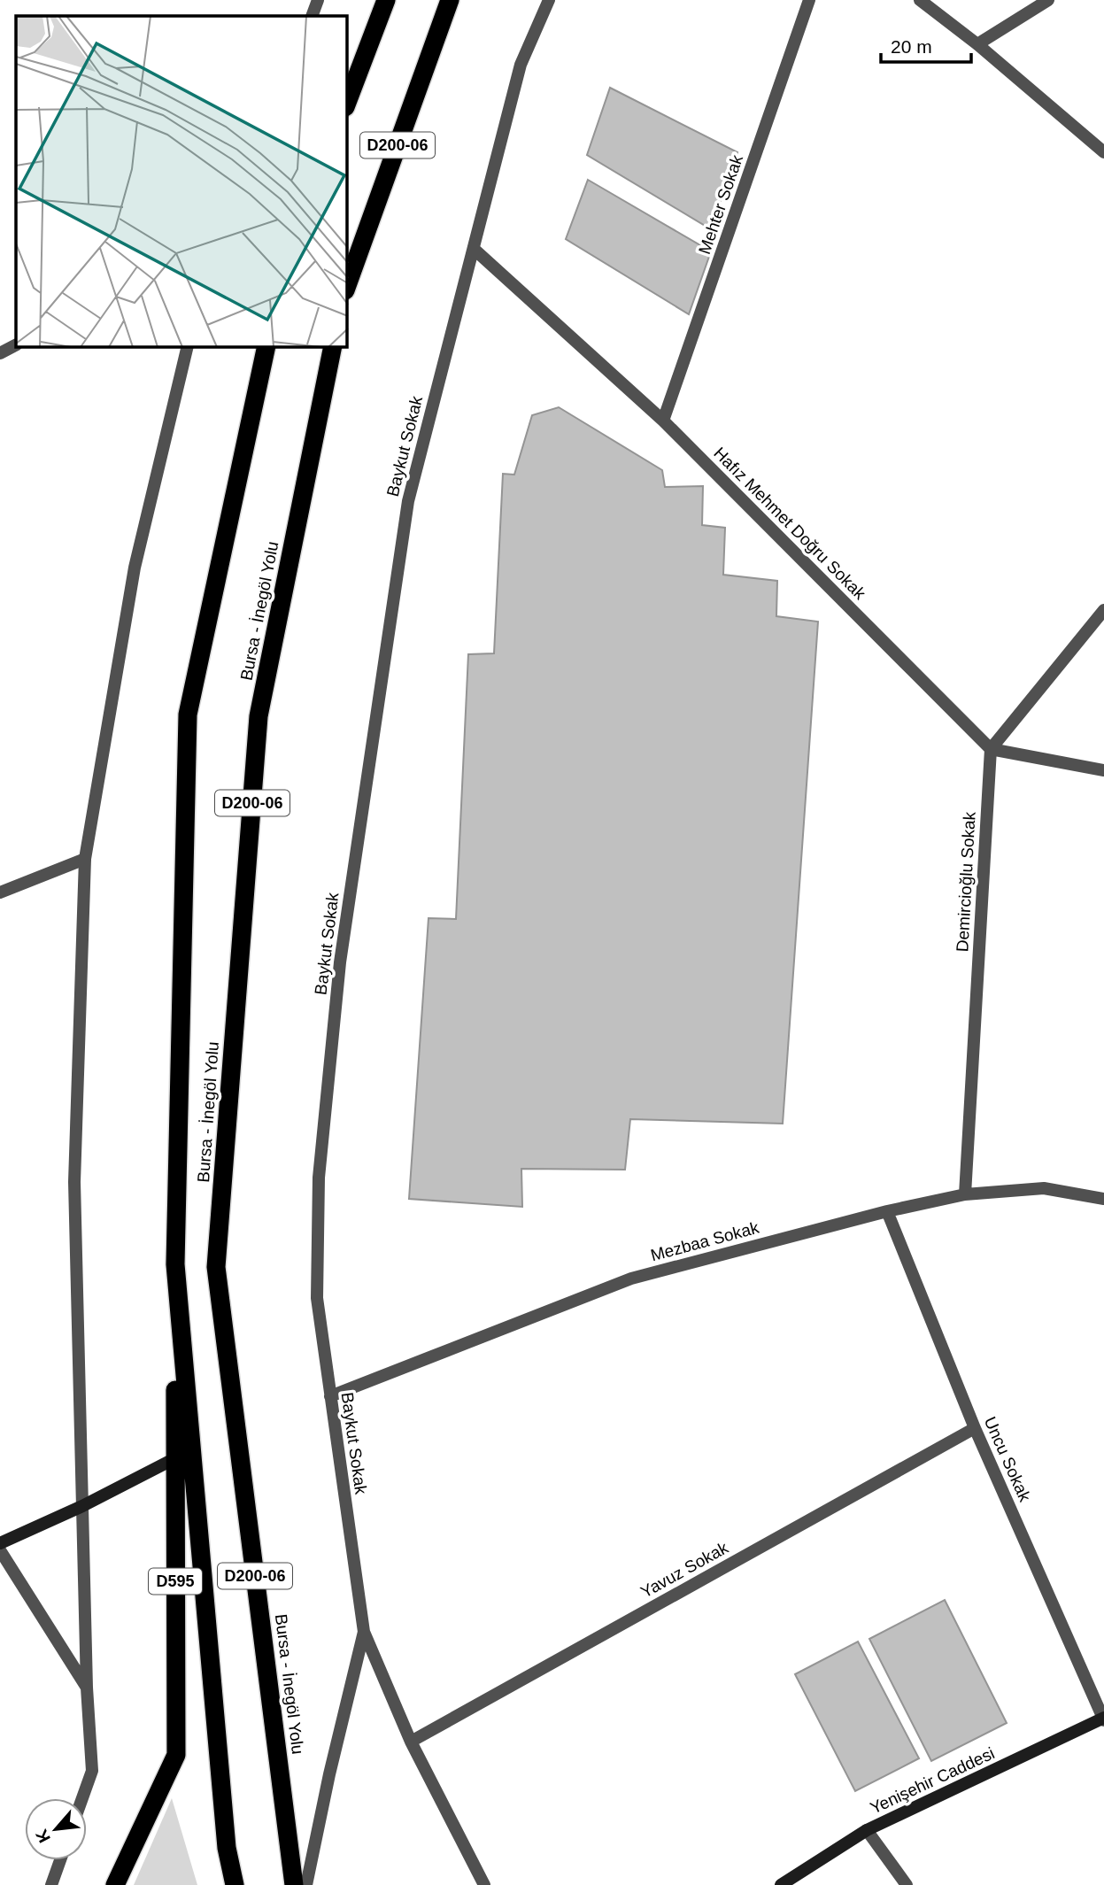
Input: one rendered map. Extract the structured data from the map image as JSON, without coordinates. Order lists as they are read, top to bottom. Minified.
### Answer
{"streets":{"highway":["D200-06","Bursa - İnegöl Yolu","D595"],"street":["Mehter Sokak","Baykut Sokak","Hafız Mehmet Doğru Sokak","Demircioğlu Sokak","Mezbaa Sokak","Uncu Sokak","Yavuz Sokak","Yenişehir Caddesi"]},"crossings":[["Mehter Sokak","Hafız Mehmet Doğru Sokak"],["Baykut Sokak","Hafız Mehmet Doğru Sokak"],["Baykut Sokak","Mezbaa Sokak"],["Baykut Sokak","Yavuz Sokak"],["Hafız Mehmet Doğru Sokak","Demircioğlu Sokak"],["Bursa - İnegöl Yolu","D595"],["Demircioğlu Sokak","Mezbaa Sokak"],["Mezbaa Sokak","Uncu Sokak"],["Uncu Sokak","Yavuz Sokak"],["Uncu Sokak","Yenişehir Caddesi"]],"scale_bar":"20 m","north":"bottom left"}
